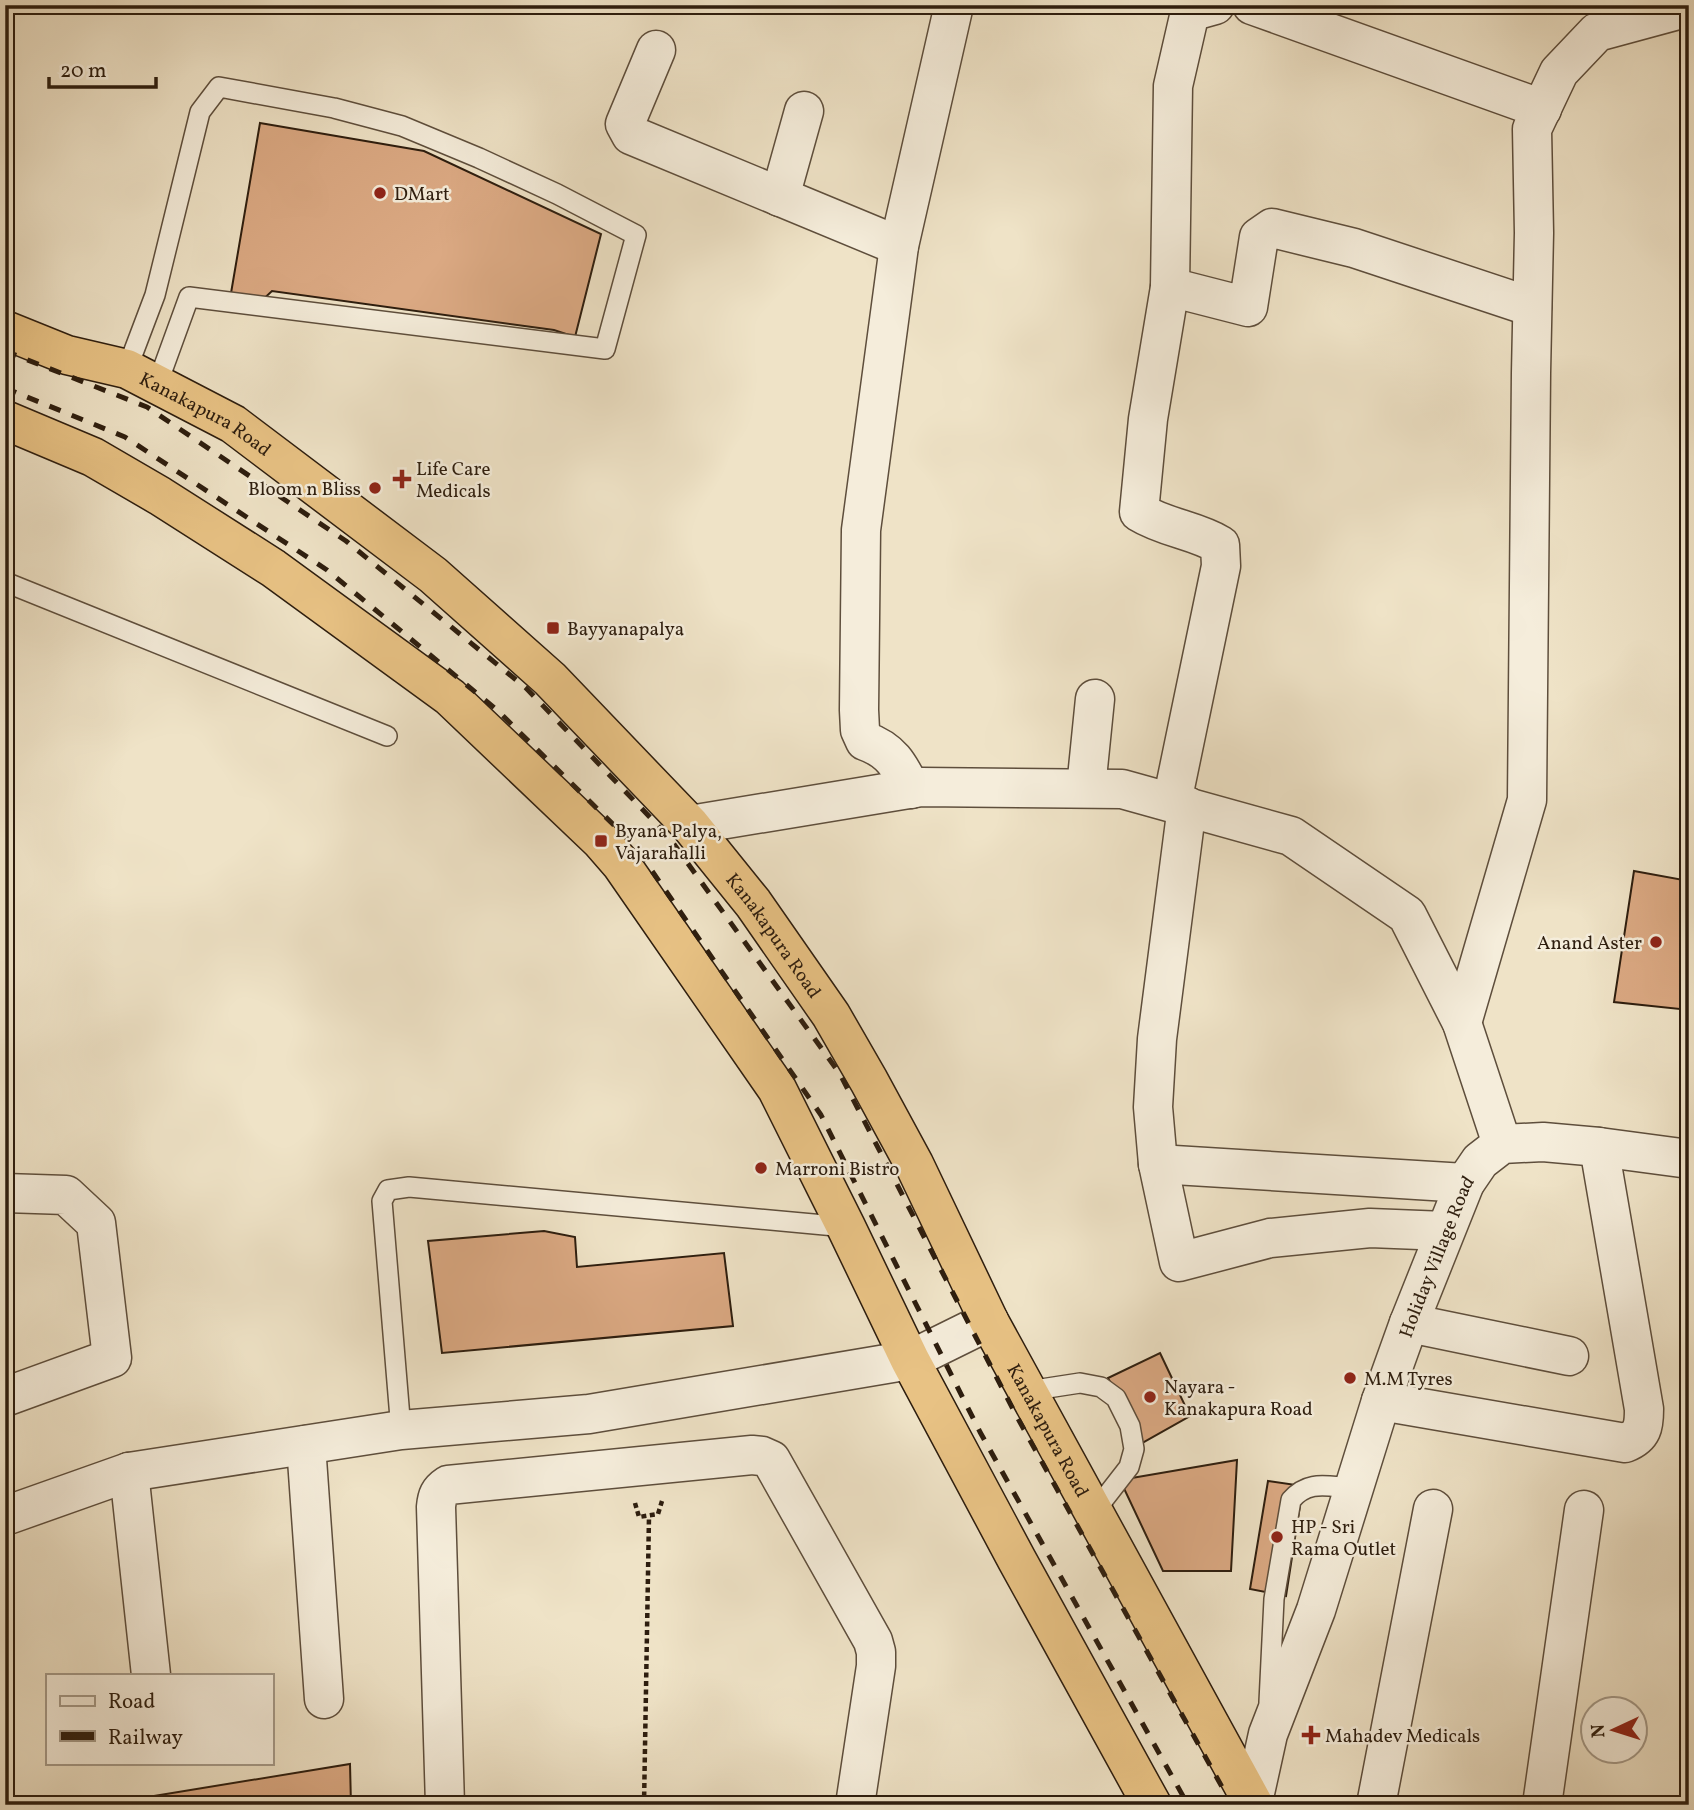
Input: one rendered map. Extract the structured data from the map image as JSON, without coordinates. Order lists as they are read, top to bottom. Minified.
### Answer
{"streets":{"highway":["Kanakapura Road"],"street":["Holiday Village Road"]},"crossings":[["Kanakapura Road","Holiday Village Road"]],"places":{"other":["DMart","Bloom n Bliss","Anand Aster","Marroni Bistro","M.M Tyres","Nayara - Kanakapura Road","HP - Sri Rama Outlet"],"health":["Life Care Medicals","Mahadev Medicals"],"transit":["Bayyanapalya","Byana Palya, Vajarahalli"]},"legend":["Road","Railway"],"scale_bar":"20 m","north":"left"}
